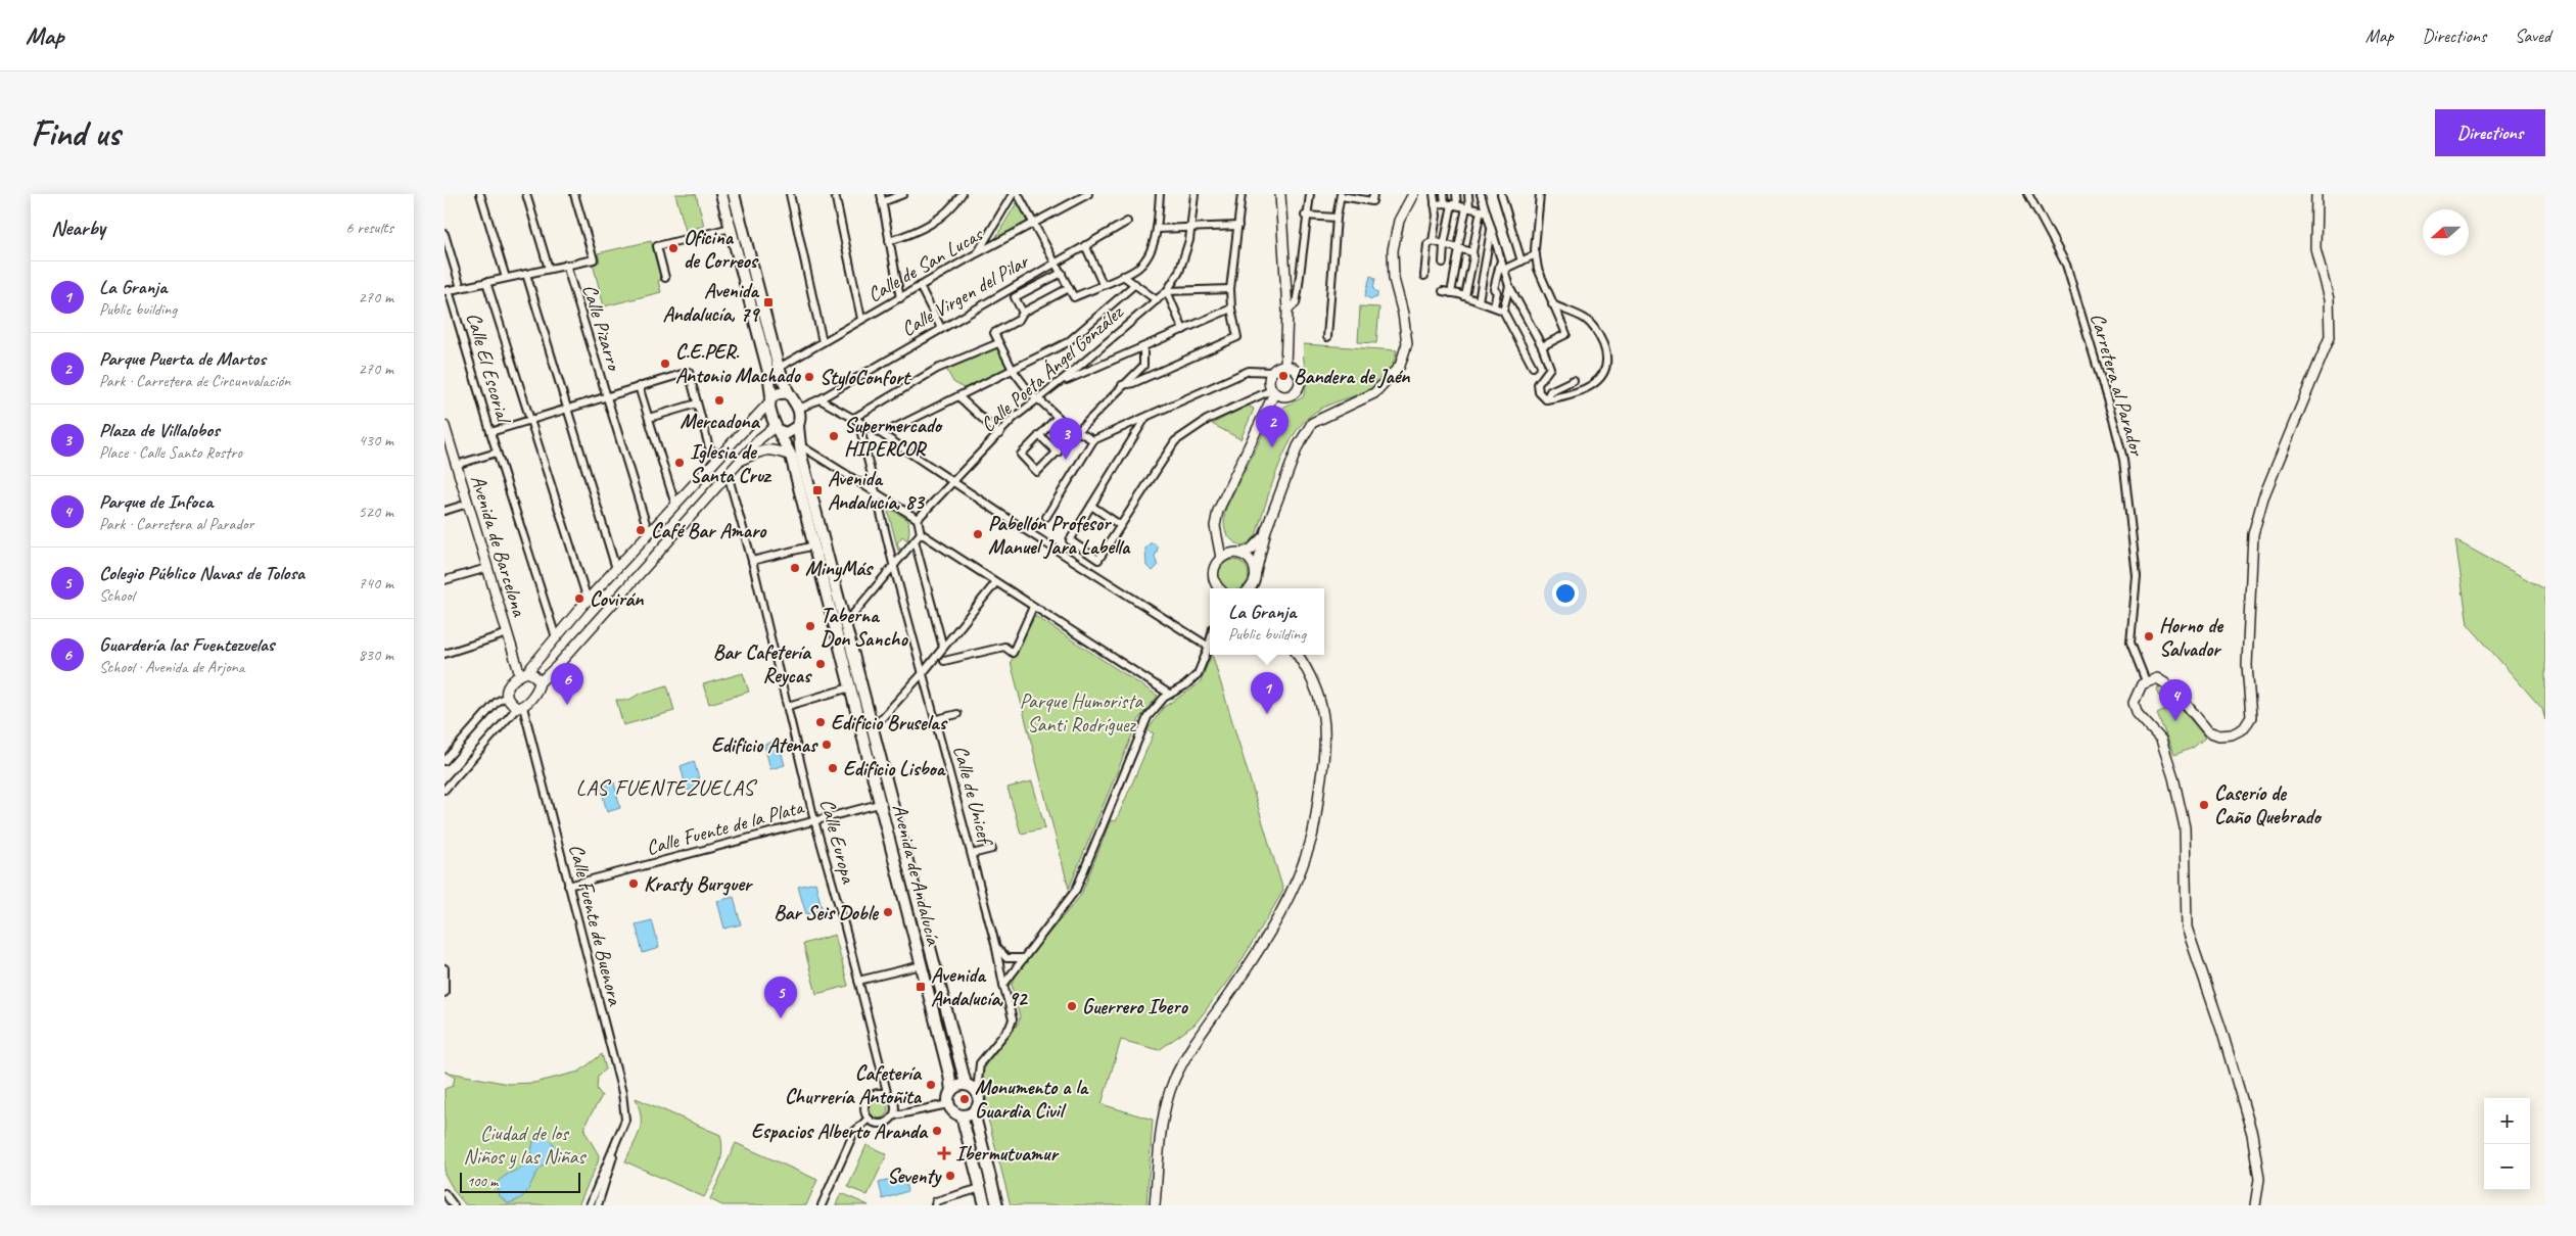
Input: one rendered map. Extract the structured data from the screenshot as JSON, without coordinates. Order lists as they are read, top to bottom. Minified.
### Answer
{"streets":{"main road":["Avenida de Andalucía"],"street":["Calle de San Lucas","Calle Virgen del Pilar","Calle Pizarro","Calle El Escorial","Calle Poeta Ángel González","Carretera al Parador","Avenida de Barcelona","Calle de Unicef","Calle Fuente de la Plata","Calle Europa","Calle Fuente de Buenora"]},"crossings":[["Calle Virgen del Pilar","Avenida de Andalucía"],["Calle de Unicef","Avenida de Andalucía"],["Calle Fuente de la Plata","Calle Europa"],["Calle Fuente de la Plata","Avenida de Andalucía"],["Calle Fuente de la Plata","Calle Fuente de Buenora"]],"districts":["LAS FUENTEZUELAS"],"parks":["Parque Humorista Santi Rodríguez","Ciudad de los Niños y las Niñas"],"places":{"other":["Oficina de Correos","C.E.PER. Antonio Machado","Bandera de Jaén","StyloConfort","Mercadona","Supermercado HIPERCOR","Iglesia de Santa Cruz","Café Bar Amaro","Pabellón Profesor Manuel Jara Labella","MinyMás","Covirán","Taberna Don Sancho","Horno de Salvador","Bar Cafetería Reycas","Edificio Bruselas","Edificio Atenas","Edificio Lisboa","Caserío de Caño Quebrado","Krasty Burguer","Bar Seis Doble","Guerrero Ibero","Cafetería Churrería Antoñita","Monumento a la Guardia Civil","Espacios Alberto Aranda","Seventy"],"transit":["Avenida Andalucía, 79","Avenida Andalucía, 83","Avenida Andalucía, 92"],"health":["Ibermutuamur"]},"scale_bar":"100 m","north":"left","page":{"header":"Map","nav":["Map","Directions","Saved"],"buttons":"Directions","title":"Find us","heading":["Nearby","6 results"],"list":[{"mark":"1","name":"La Granja","note":"Public building","value":"270 m"},{"mark":"2","name":"Parque Puerta de Martos","note":"Park · Carretera de Circunvalación","value":"270 m"},{"mark":"3","name":"Plaza de Villalobos","note":"Place · Calle Santo Rostro","value":"430 m"},{"mark":"4","name":"Parque de Infoca","note":"Park · Carretera al Parador","value":"520 m"},{"mark":"5","name":"Colegio Público Navas de Tolosa","note":"School","value":"740 m"},{"mark":"6","name":"Guardería las Fuentezuelas","note":"School · Avenida de Arjona","value":"830 m"}],"pins":["2","3","6","1","4","5"],"popup":["La Granja","Public building"],"map_buttons":["+","−"],"scale":"100 m"}}
